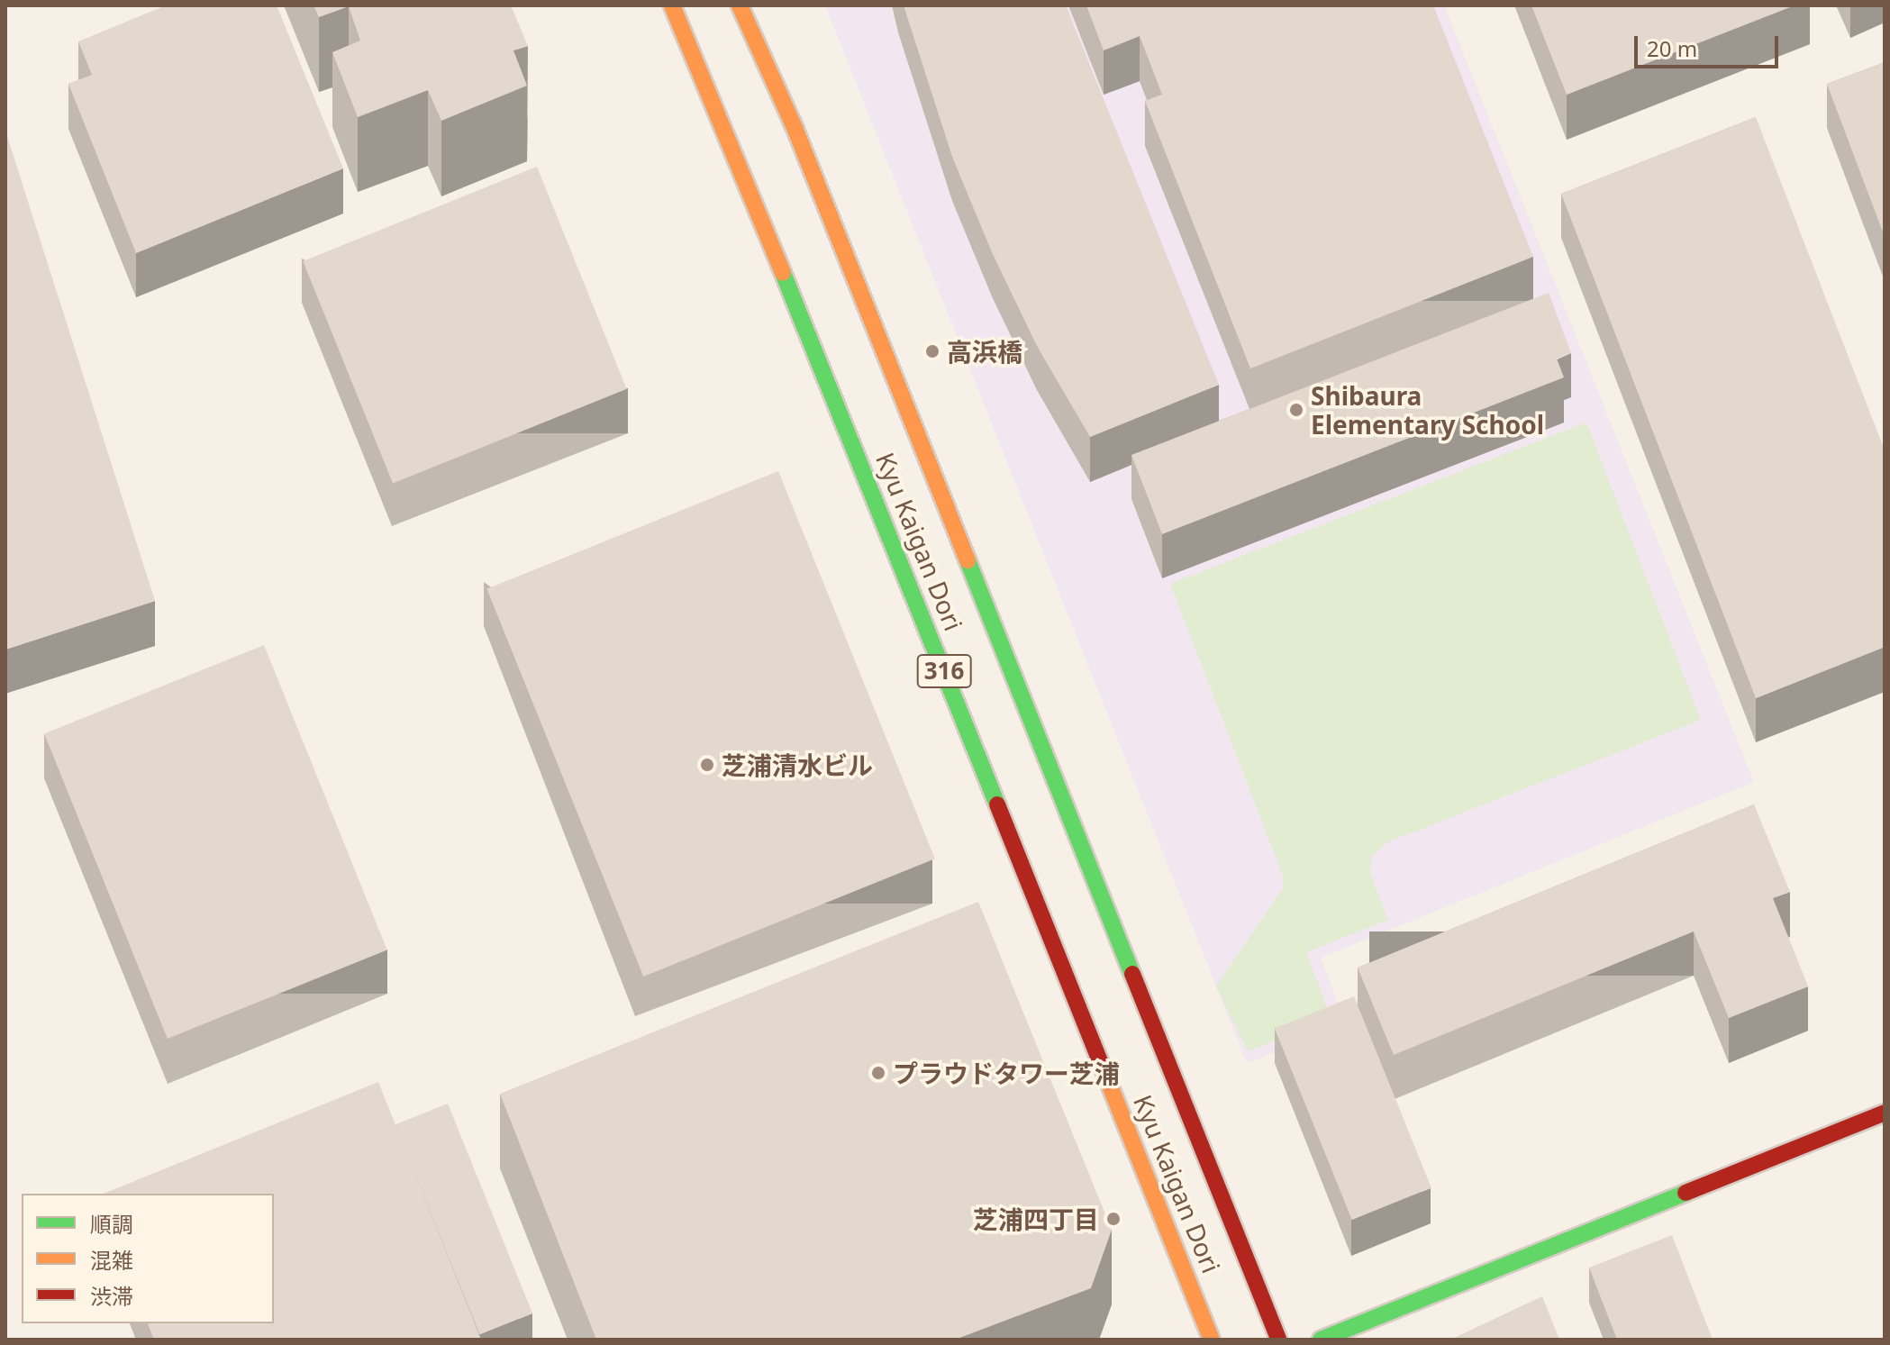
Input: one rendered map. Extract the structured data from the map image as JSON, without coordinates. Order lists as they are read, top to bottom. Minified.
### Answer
{"streets":{"main road":["Kyu Kaigan Dori","316"]},"places":["高浜橋","Shibaura Elementary School","芝浦清水ビル","プラウドタワー芝浦","芝浦四丁目"],"legend":["順調","混雑","渋滞"],"scale_bar":"20 m"}
